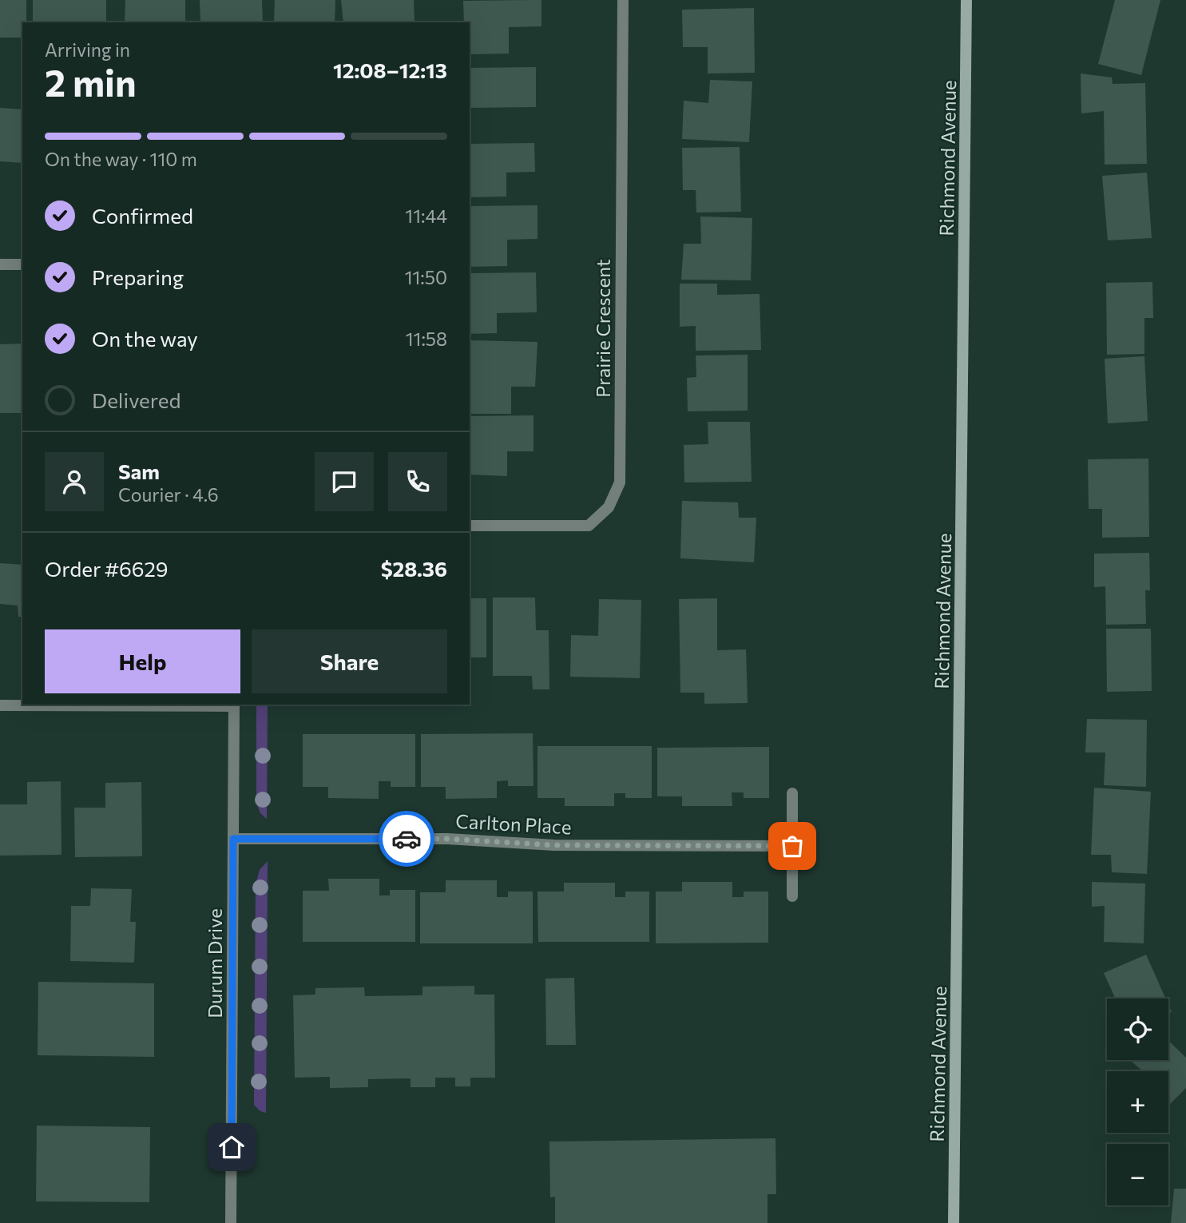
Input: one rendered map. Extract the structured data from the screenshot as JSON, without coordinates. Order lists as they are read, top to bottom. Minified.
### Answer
{"streets":{"main road":["Richmond Avenue"],"street":["Prairie Crescent","Carlton Place","Durum Drive"]},"crossings":[["Carlton Place","Durum Drive"]],"page":{"heading":["2 min","Arriving in","12:08–12:13"],"panel":["Sam","Courier · 4.6","Order #6629","$28.36"],"bar":"On the way · 110 m","list":[["Confirmed","11:44"],["Preparing","11:50"],["On the way","11:58"],"Delivered"],"buttons":["Help","Share"],"map_buttons":["+","−"]}}
